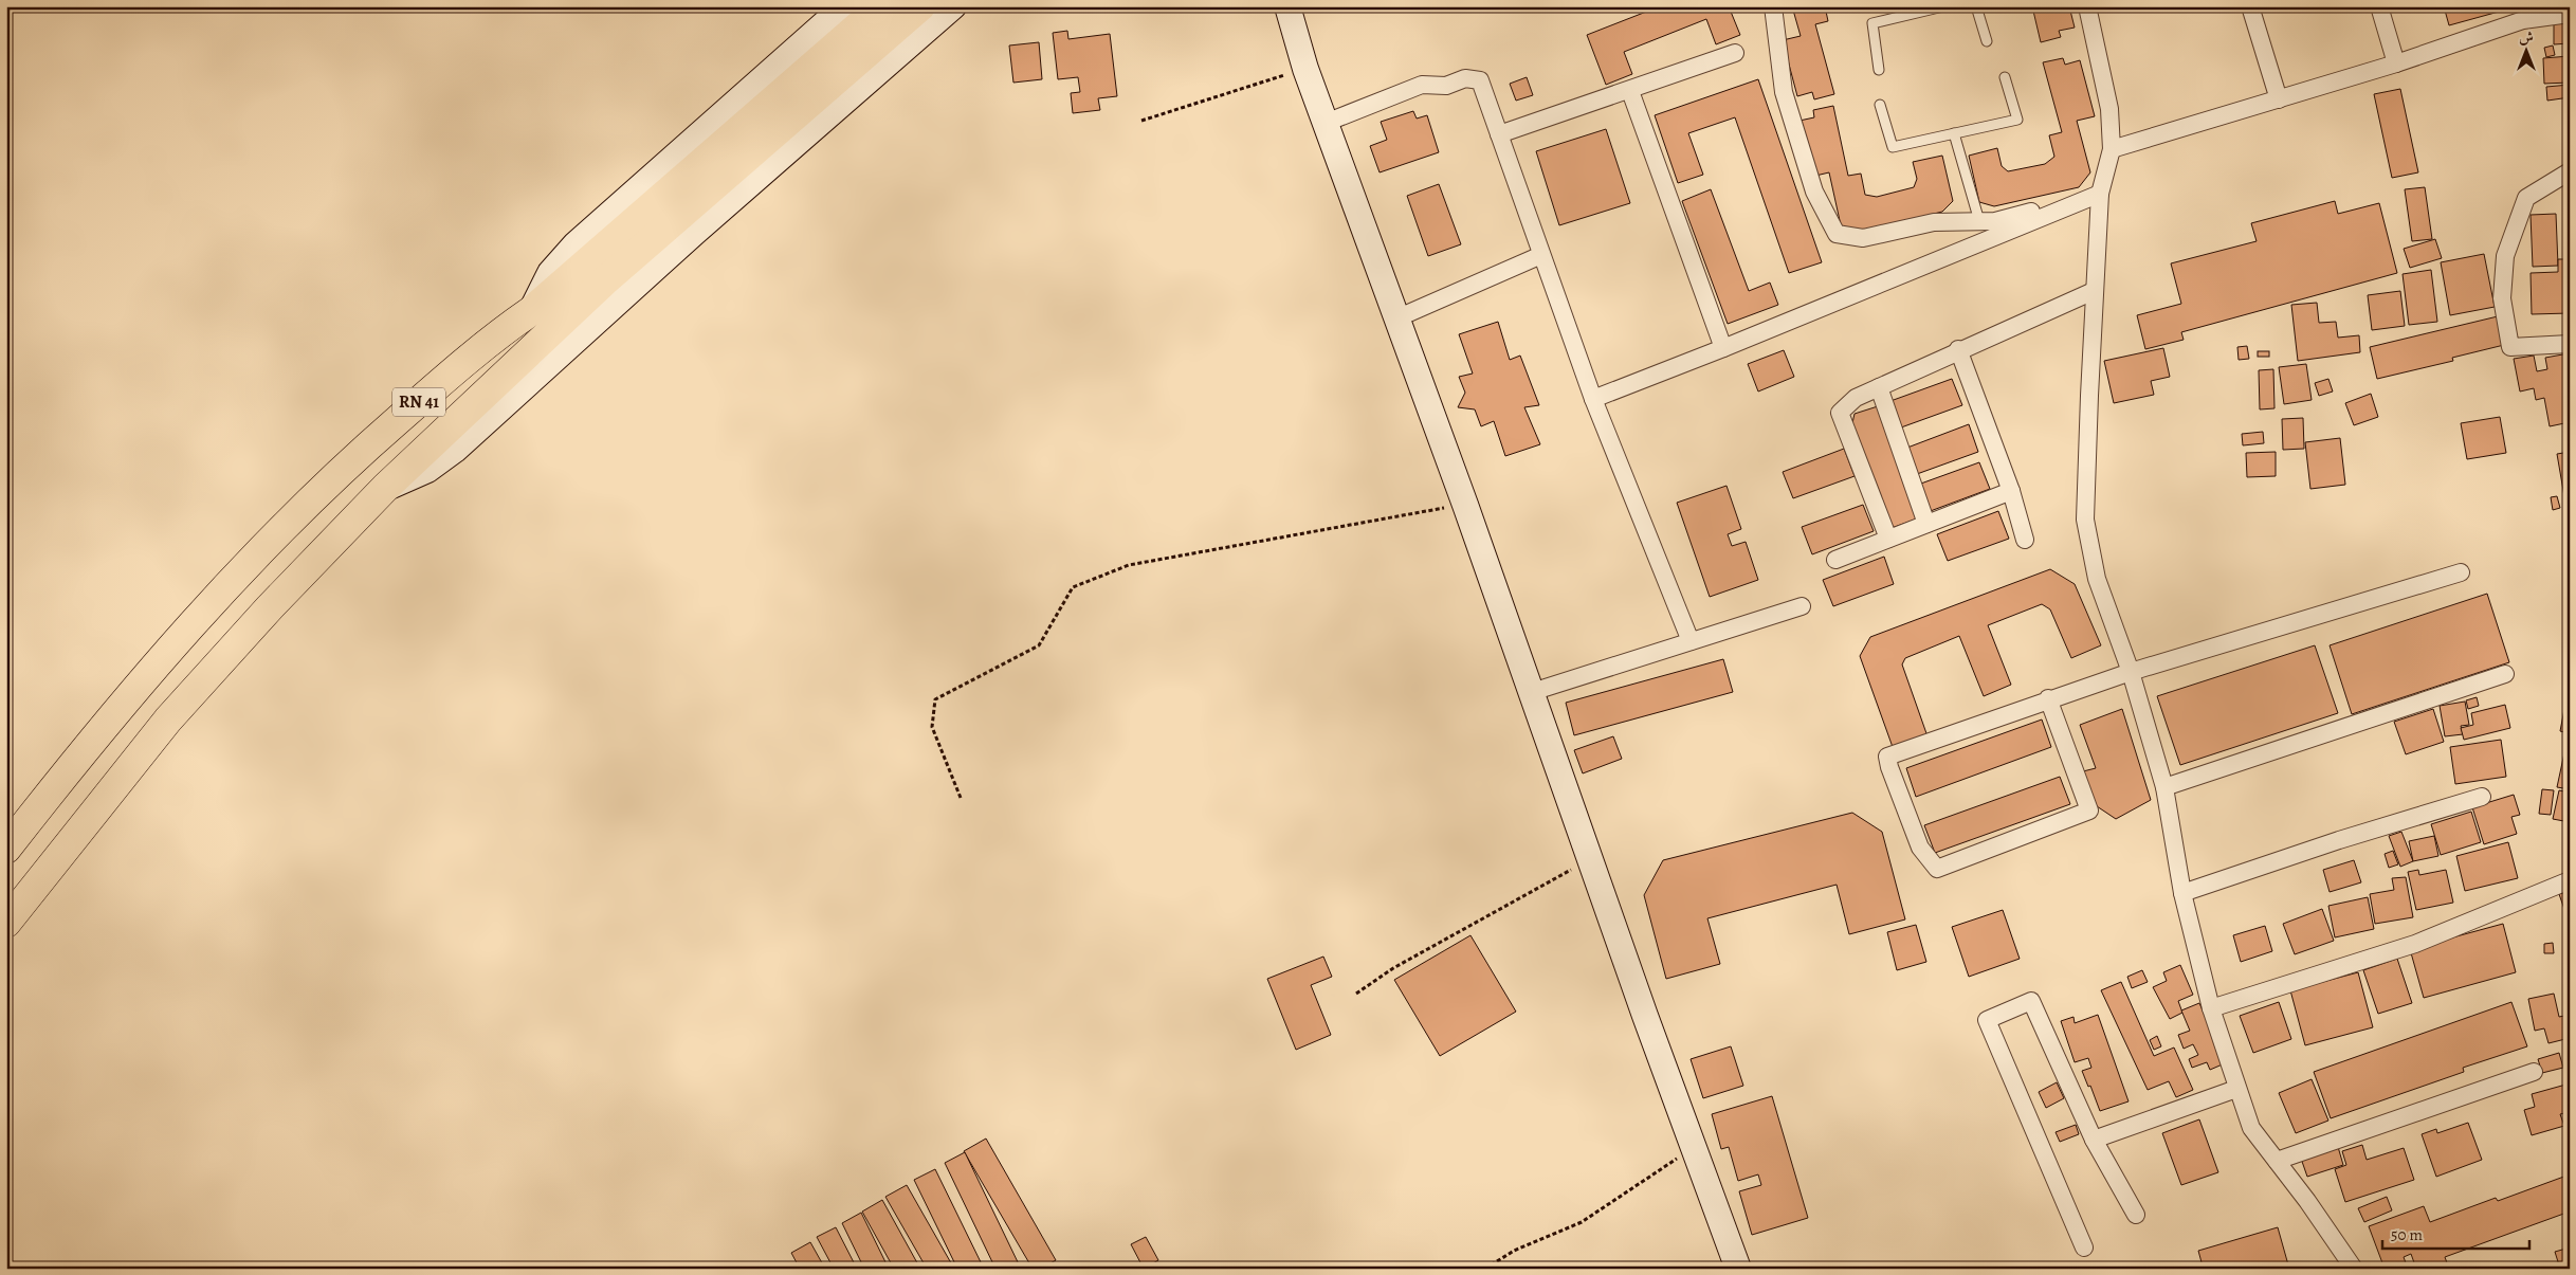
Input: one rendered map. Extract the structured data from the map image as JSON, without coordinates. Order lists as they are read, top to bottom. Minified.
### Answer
{"streets":{"highway":["RN 41"]},"scale_bar":"50 m","north":"top"}
